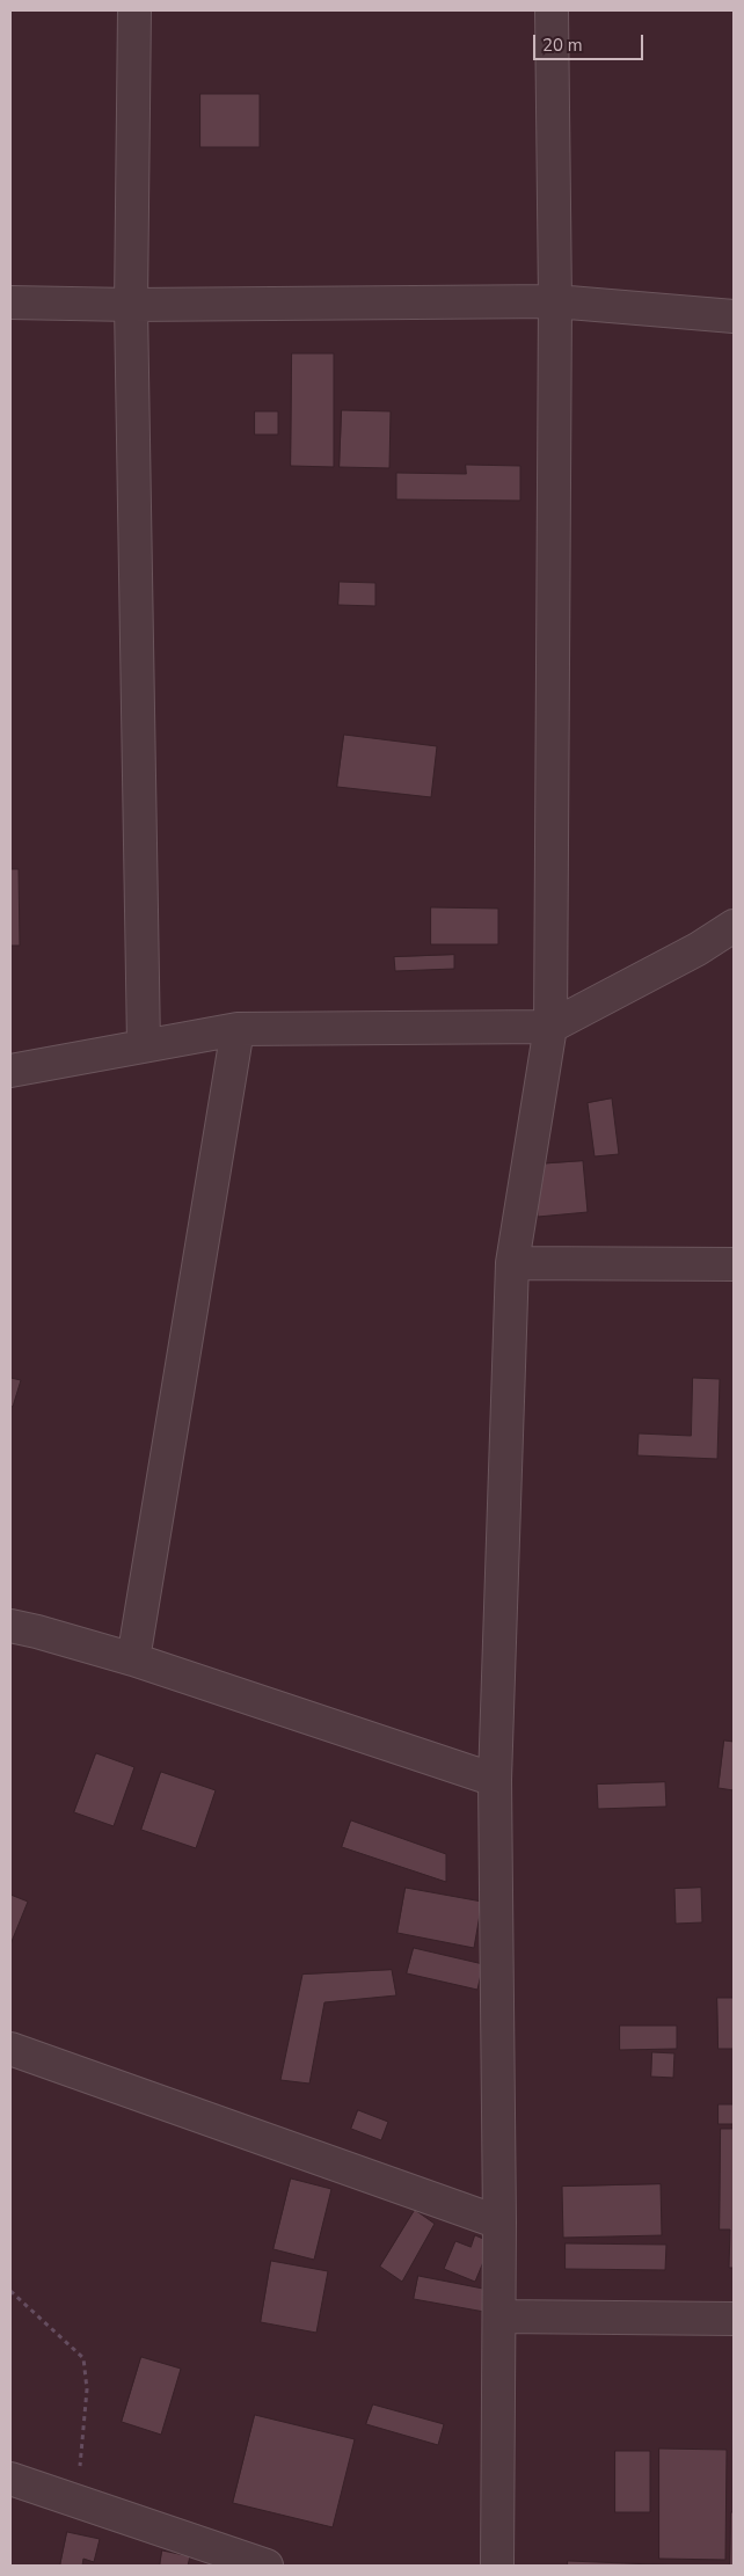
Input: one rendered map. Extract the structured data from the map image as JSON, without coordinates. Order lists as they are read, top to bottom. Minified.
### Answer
{"scale_bar":"20 m"}
